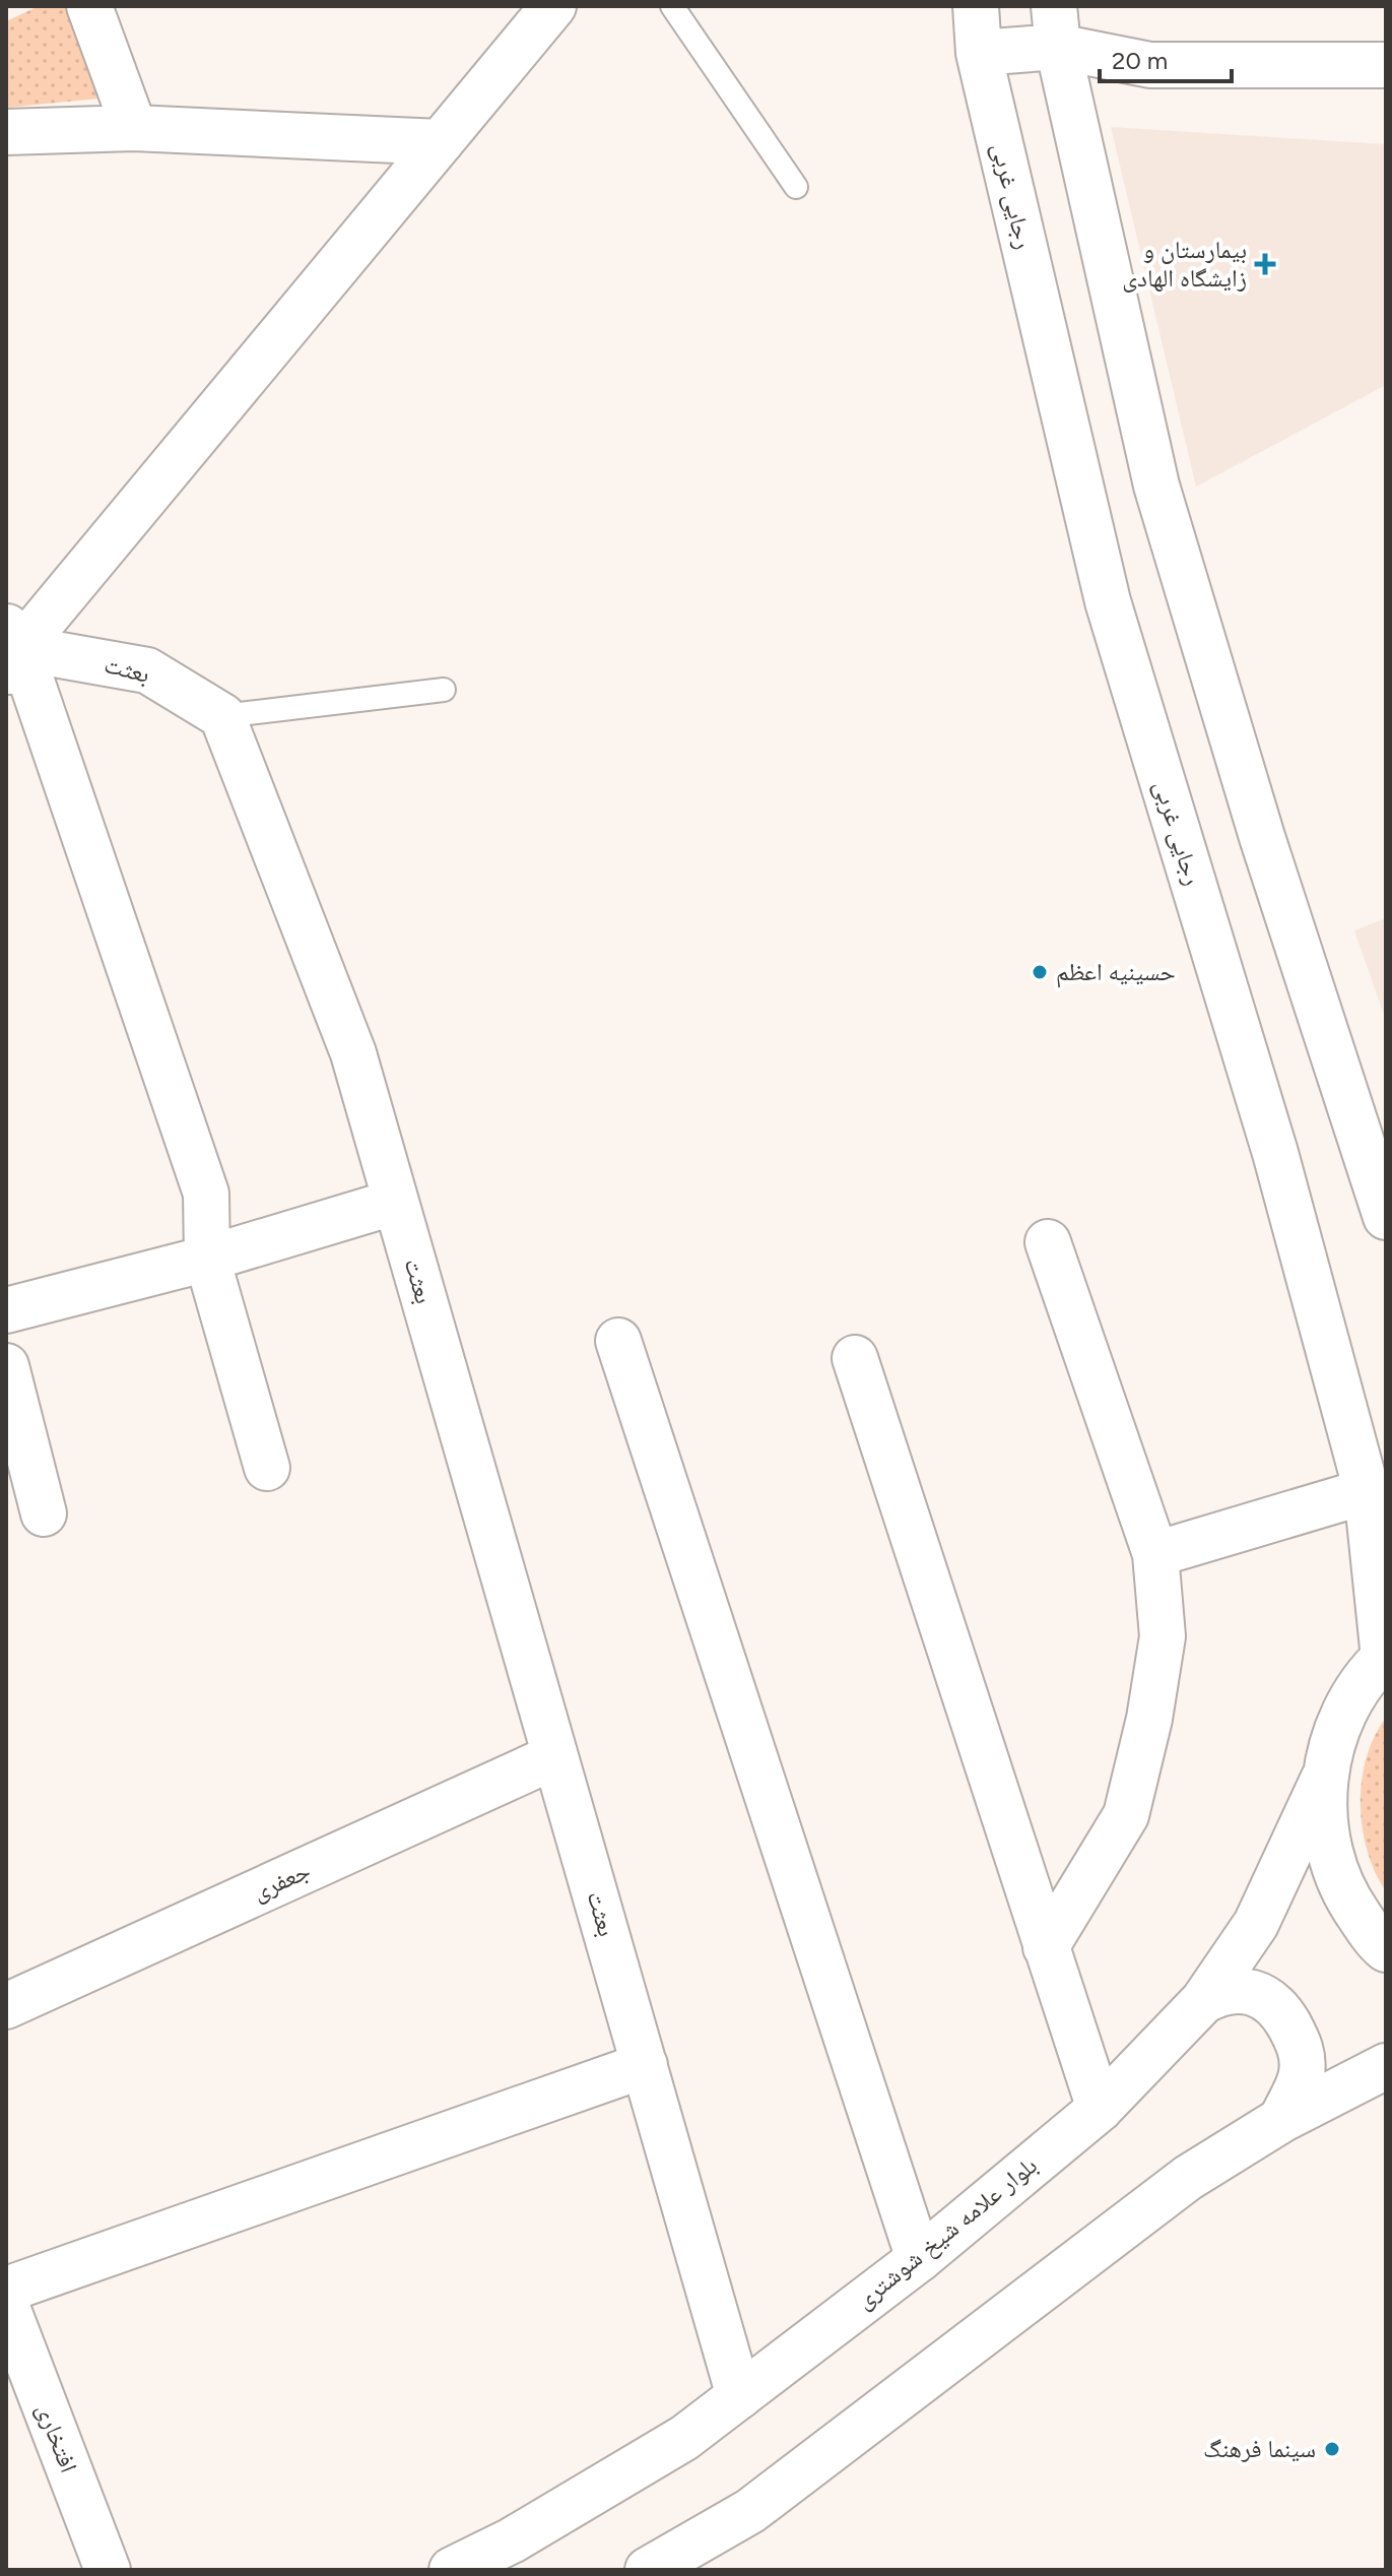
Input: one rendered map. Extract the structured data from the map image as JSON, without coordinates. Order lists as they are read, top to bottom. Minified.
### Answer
{"streets":{"street":["رجایی غربی","بعثت","جعفری","بلوار علامه شیخ شوشتری","افتخاری"]},"crossings":[["بعثت","جعفری"],["بعثت","بلوار علامه شیخ شوشتری"]],"places":{"health":["بیمارستان و زایشگاه الهادی"],"other":["حسینیه اعظم","سینما فرهنگ"]},"scale_bar":"20 m"}
